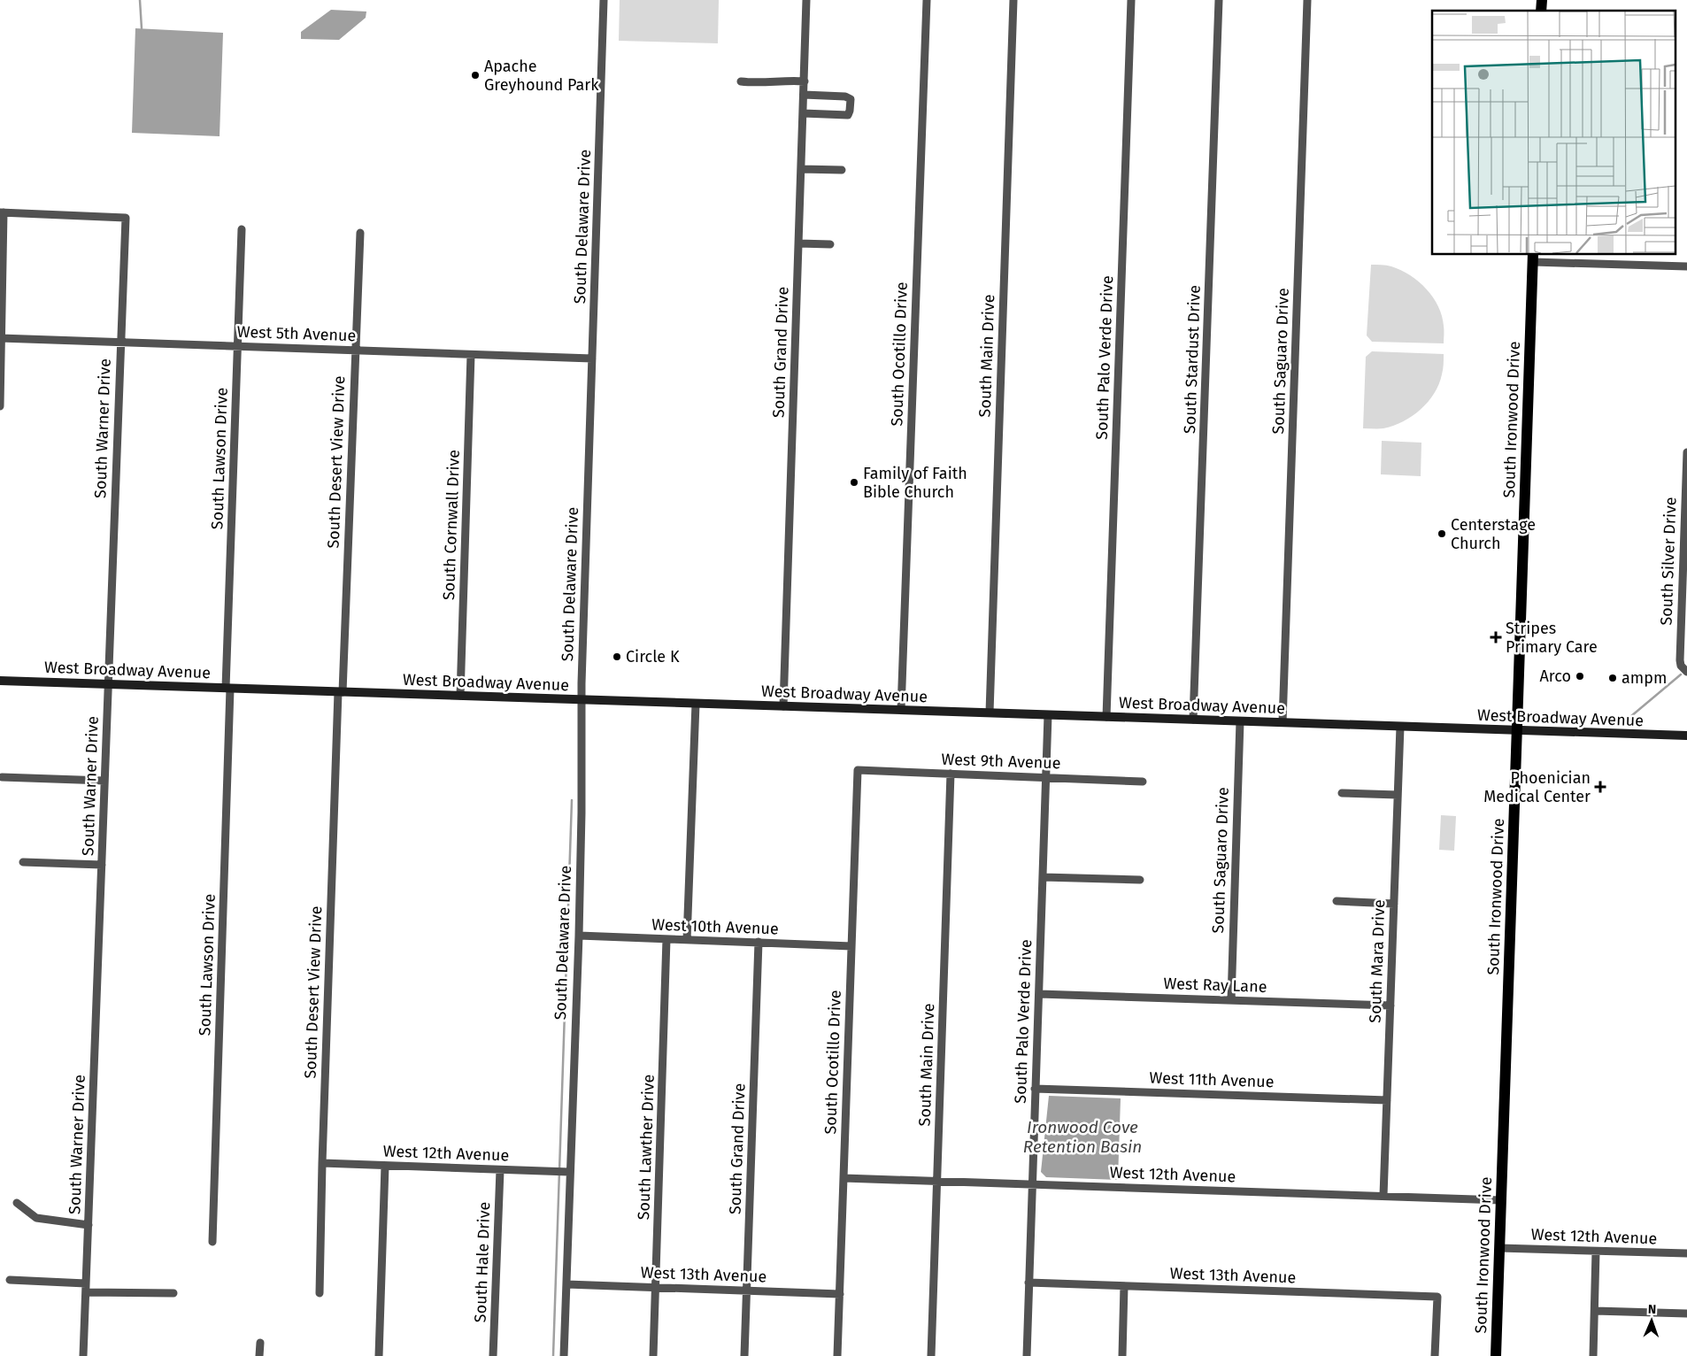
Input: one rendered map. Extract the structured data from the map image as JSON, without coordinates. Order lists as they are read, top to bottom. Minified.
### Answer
{"streets":{"main road":["South Ironwood Drive","West Broadway Avenue"],"street":["South Delaware Drive","West 5th Avenue","South Grand Drive","South Ocotillo Drive","South Main Drive","South Palo Verde Drive","South Stardust Drive","South Saguaro Drive","South Warner Drive","South Lawson Drive","South Desert View Drive","South Cornwall Drive","South Silver Drive","West 9th Avenue","West 10th Avenue","South Mara Drive","West Ray Lane","West 11th Avenue","South Lawther Drive","West 12th Avenue","South Hale Drive","West 13th Avenue"]},"crossings":[["South Delaware Drive","West 5th Avenue"],["South Delaware Drive","West Broadway Avenue"],["South Delaware Drive","West 10th Avenue"],["South Delaware Drive","West 12th Avenue"],["South Delaware Drive","West 13th Avenue"],["West 5th Avenue","South Warner Drive"],["West 5th Avenue","South Lawson Drive"],["West 5th Avenue","South Desert View Drive"],["West 5th Avenue","South Cornwall Drive"],["South Grand Drive","West Broadway Avenue"],["South Grand Drive","West 10th Avenue"],["South Grand Drive","West 13th Avenue"],["South Ocotillo Drive","West Broadway Avenue"],["South Ocotillo Drive","West 9th Avenue"],["South Ocotillo Drive","West 10th Avenue"],["South Ocotillo Drive","West 12th Avenue"],["South Ocotillo Drive","West 13th Avenue"],["South Main Drive","West Broadway Avenue"],["South Main Drive","West 9th Avenue"],["South Main Drive","West 12th Avenue"],["South Palo Verde Drive","West Broadway Avenue"],["South Palo Verde Drive","West 9th Avenue"],["South Palo Verde Drive","West Ray Lane"],["South Palo Verde Drive","West 11th Avenue"],["South Palo Verde Drive","West 12th Avenue"],["South Palo Verde Drive","West 13th Avenue"],["South Stardust Drive","West Broadway Avenue"],["South Saguaro Drive","West Broadway Avenue"],["South Saguaro Drive","West Ray Lane"],["South Ironwood Drive","West Broadway Avenue"],["South Ironwood Drive","West 12th Avenue"],["South Warner Drive","West Broadway Avenue"],["South Lawson Drive","West Broadway Avenue"],["South Desert View Drive","West Broadway Avenue"],["South Desert View Drive","West 12th Avenue"],["South Cornwall Drive","West Broadway Avenue"],["West Broadway Avenue","South Mara Drive"],["West 10th Avenue","South Lawther Drive"],["South Mara Drive","West Ray Lane"],["South Mara Drive","West 11th Avenue"],["South Mara Drive","West 12th Avenue"],["South Lawther Drive","West 13th Avenue"],["West 12th Avenue","South Hale Drive"]],"water":["Ironwood Cove Retention Basin"],"places":{"other":["Apache Greyhound Park","Family of Faith Bible Church","Centerstage Church","Circle K","Arco","ampm"],"health":["Stripes Primary Care","Phoenician Medical Center"]},"north":"top"}
